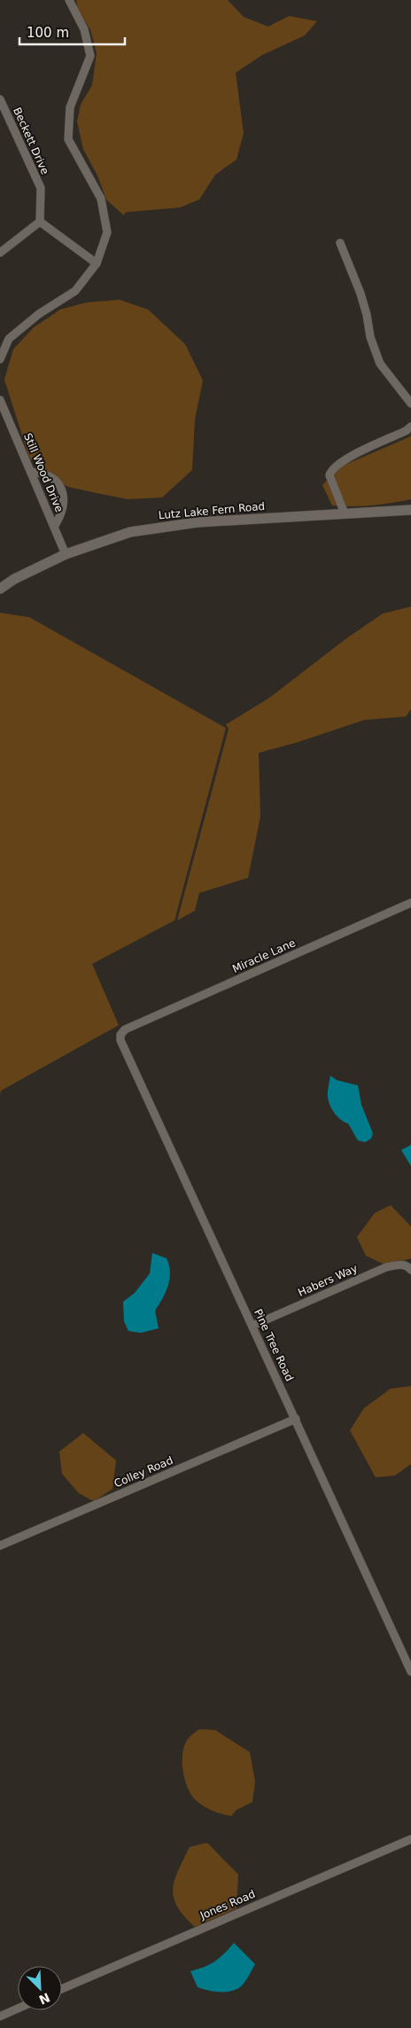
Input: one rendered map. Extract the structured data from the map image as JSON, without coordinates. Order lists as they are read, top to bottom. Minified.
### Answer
{"streets":{"main road":["Lutz Lake Fern Road"],"street":["Beckett Drive","Still Wood Drive","Miracle Lane","Habers Way","Pine Tree Road","Colley Road","Jones Road"]},"crossings":[["Still Wood Drive","Lutz Lake Fern Road"],["Miracle Lane","Pine Tree Road"],["Habers Way","Pine Tree Road"],["Pine Tree Road","Colley Road"]],"scale_bar":"100 m","north":"bottom right"}
